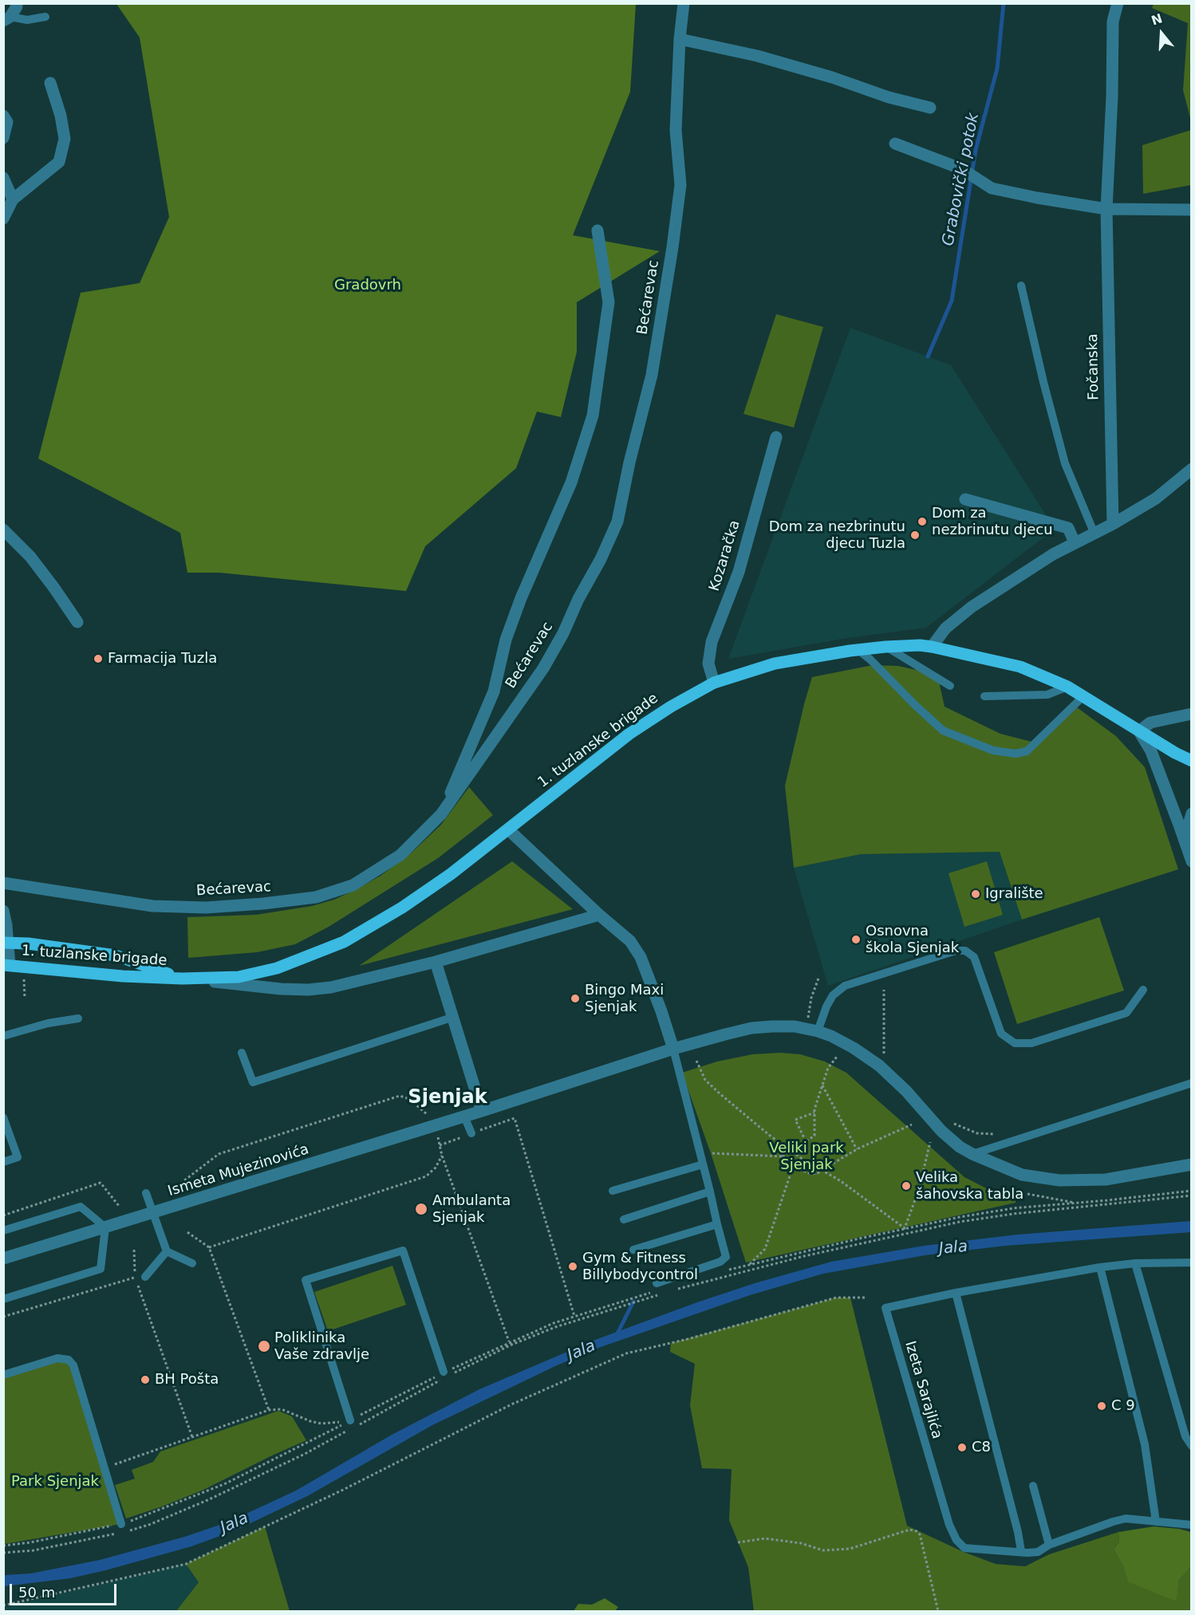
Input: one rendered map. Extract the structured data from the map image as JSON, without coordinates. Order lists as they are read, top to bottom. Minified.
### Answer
{"streets":{"main road":["1. tuzlanske brigade"],"street":["Bećarevac","Fočanska","Kozaračka","Ismeta Mujezinovića"],"lane":["Izeta Sarajlića"]},"crossings":[["Kozaračka","1. tuzlanske brigade"]],"districts":["Sjenjak"],"water":["Grabovički potok","Jala"],"parks":["Gradovrh","Veliki park Sjenjak","Park Sjenjak"],"places":["Dom za nezbrinutu djecu","Dom za nezbrinutu djecu Tuzla","Farmacija Tuzla","Igralište","Osnovna škola Sjenjak","Bingo Maxi Sjenjak","Velika šahovska tabla","Ambulanta Sjenjak","Gym & Fitness Billybodycontrol","Poliklinika Vaše zdravlje","BH Pošta","C 9","C8"],"scale_bar":"50 m","north":"top"}
